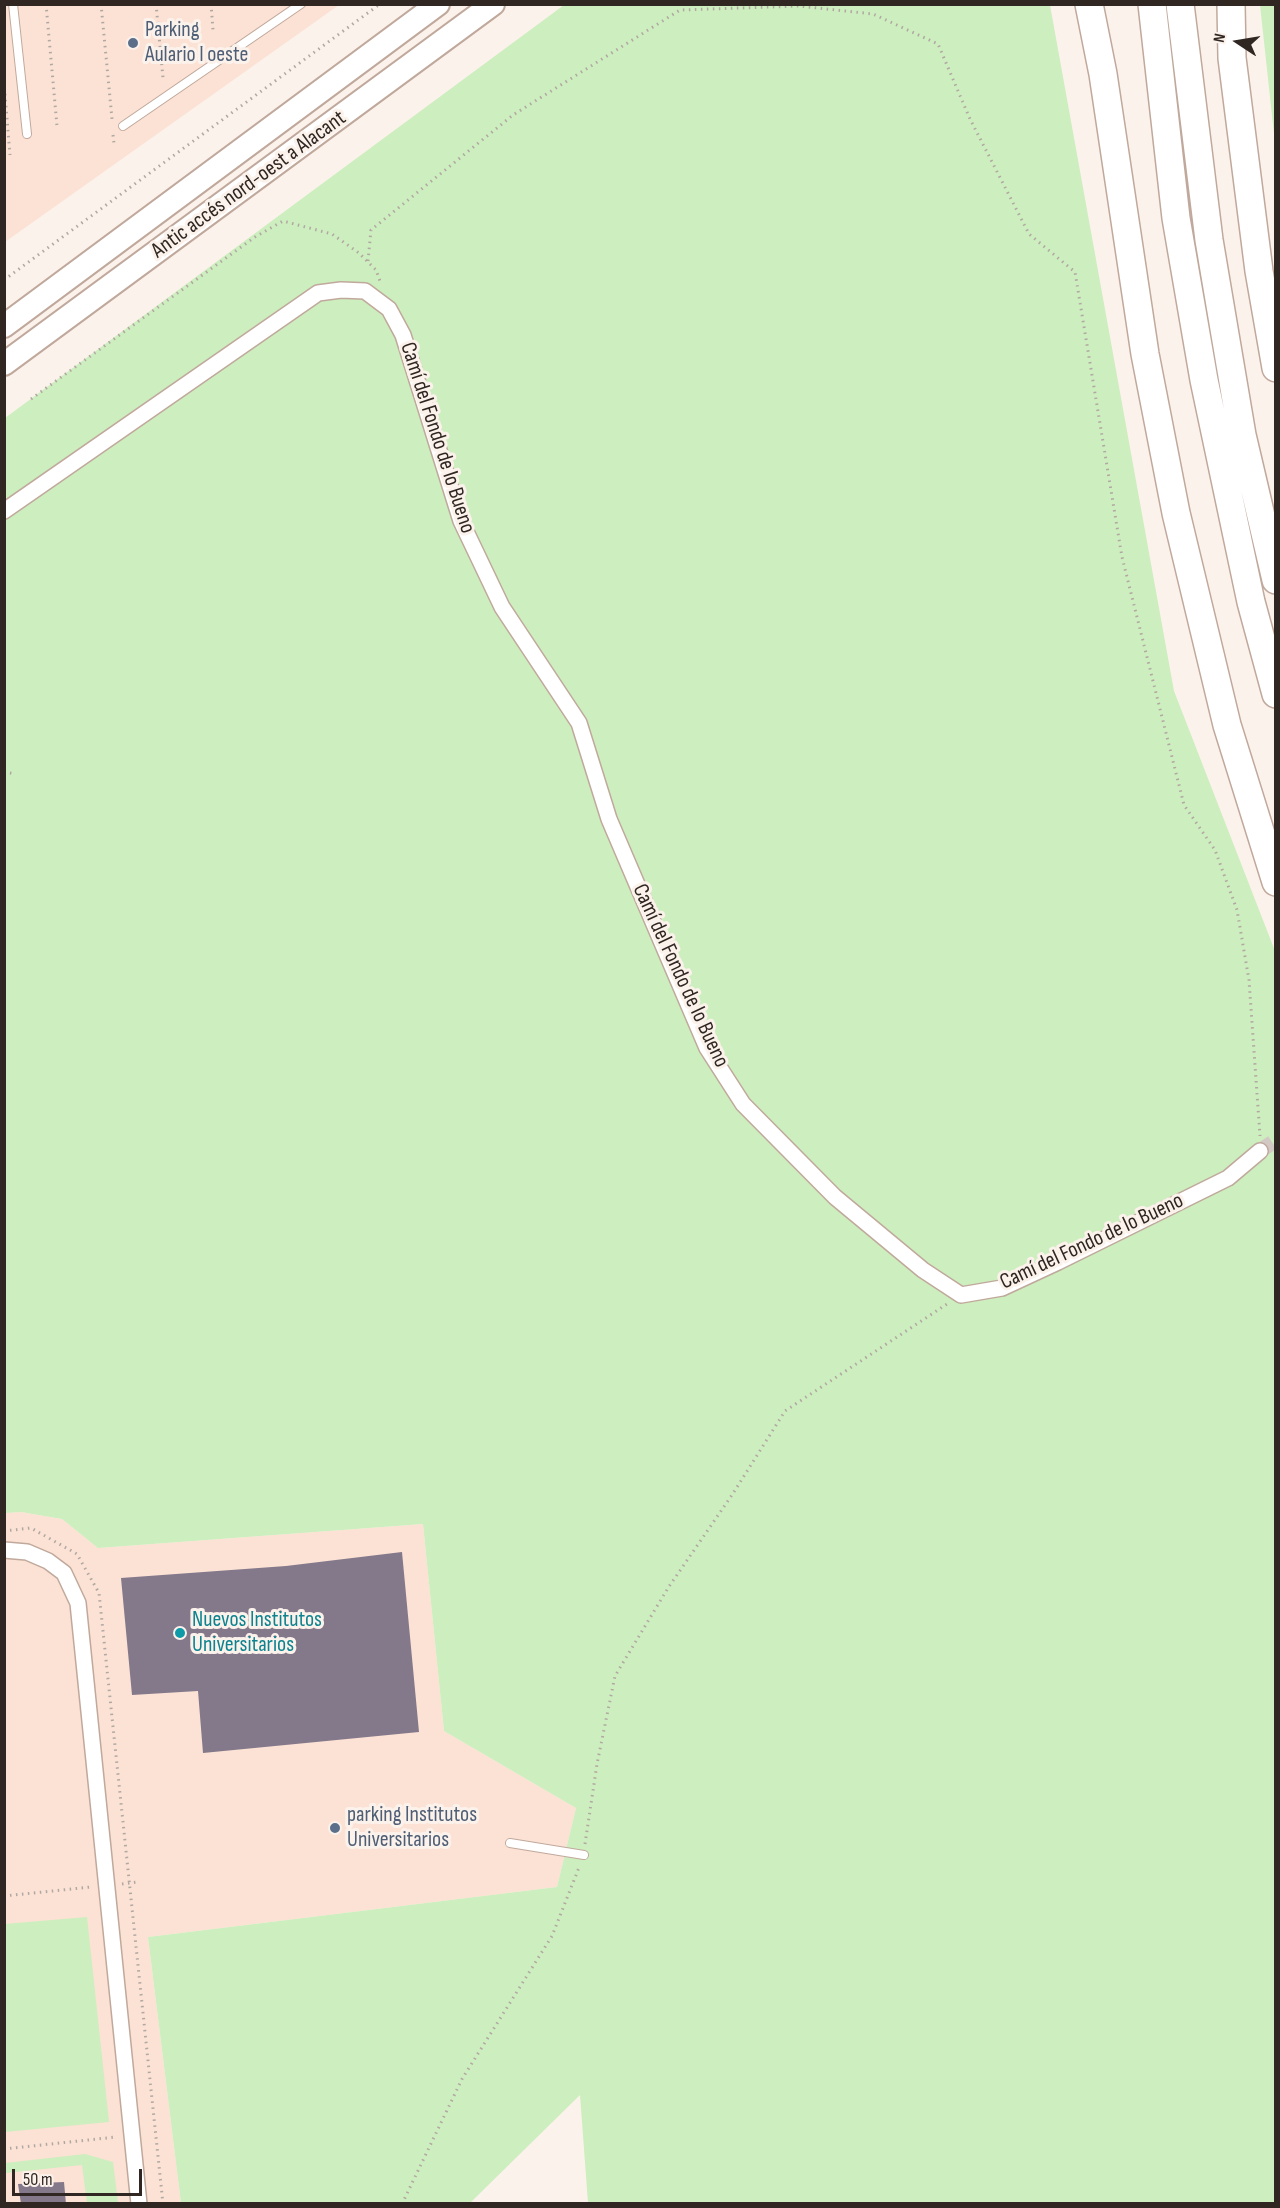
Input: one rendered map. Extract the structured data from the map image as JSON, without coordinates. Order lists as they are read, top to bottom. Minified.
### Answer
{"streets":{"main road":["Antic accés nord-oest a Alacant"],"street":["Camí del Fondo de lo Bueno"]},"places":["Parking Aulario I oeste","Nuevos Institutos Universitarios","parking Institutos Universitarios"],"scale_bar":"50 m","north":"left"}
